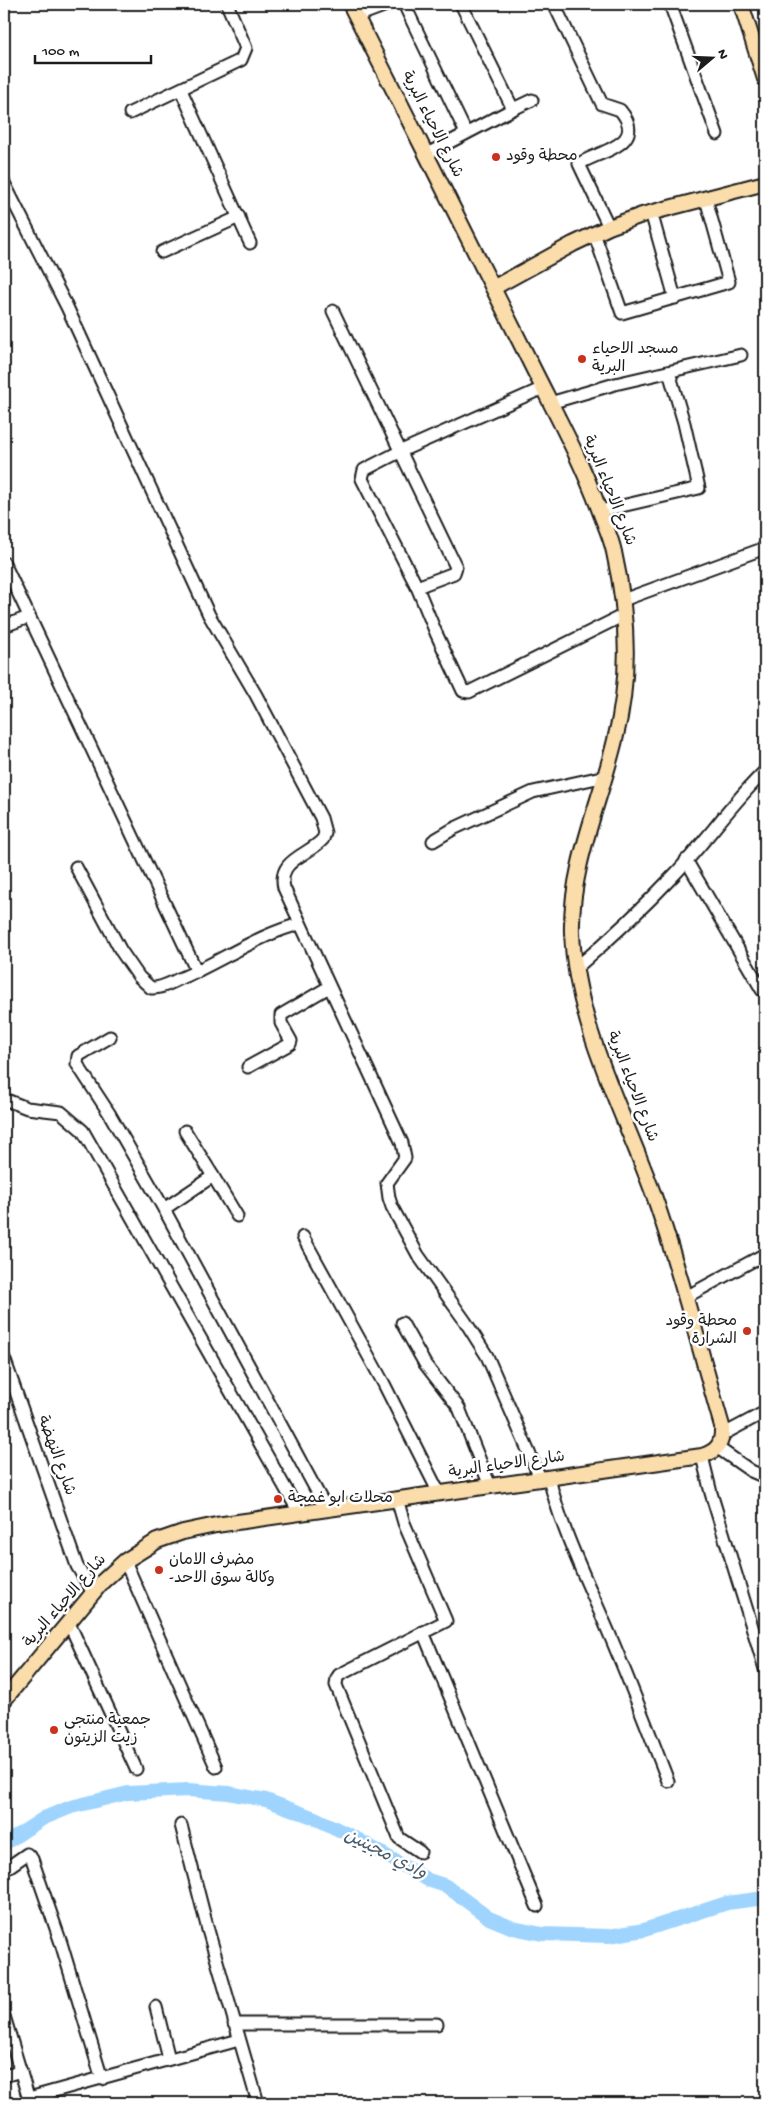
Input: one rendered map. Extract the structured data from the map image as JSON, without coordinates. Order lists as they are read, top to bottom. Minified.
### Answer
{"streets":{"main road":["شارع الاحياء البرية"],"street":["شارع النهضة"]},"crossings":[["شارع الاحياء البرية","شارع النهضة"]],"water":["وادي مجينين"],"places":["محطة وقود","مسجد الاحياء البرية","محطة وقود الشرارة","محلات ابو غمجة","مضرف الامان -وكالة سوق الاحد","جمعية منتجي زيت الزيتون"],"scale_bar":"100 m","north":"right"}
